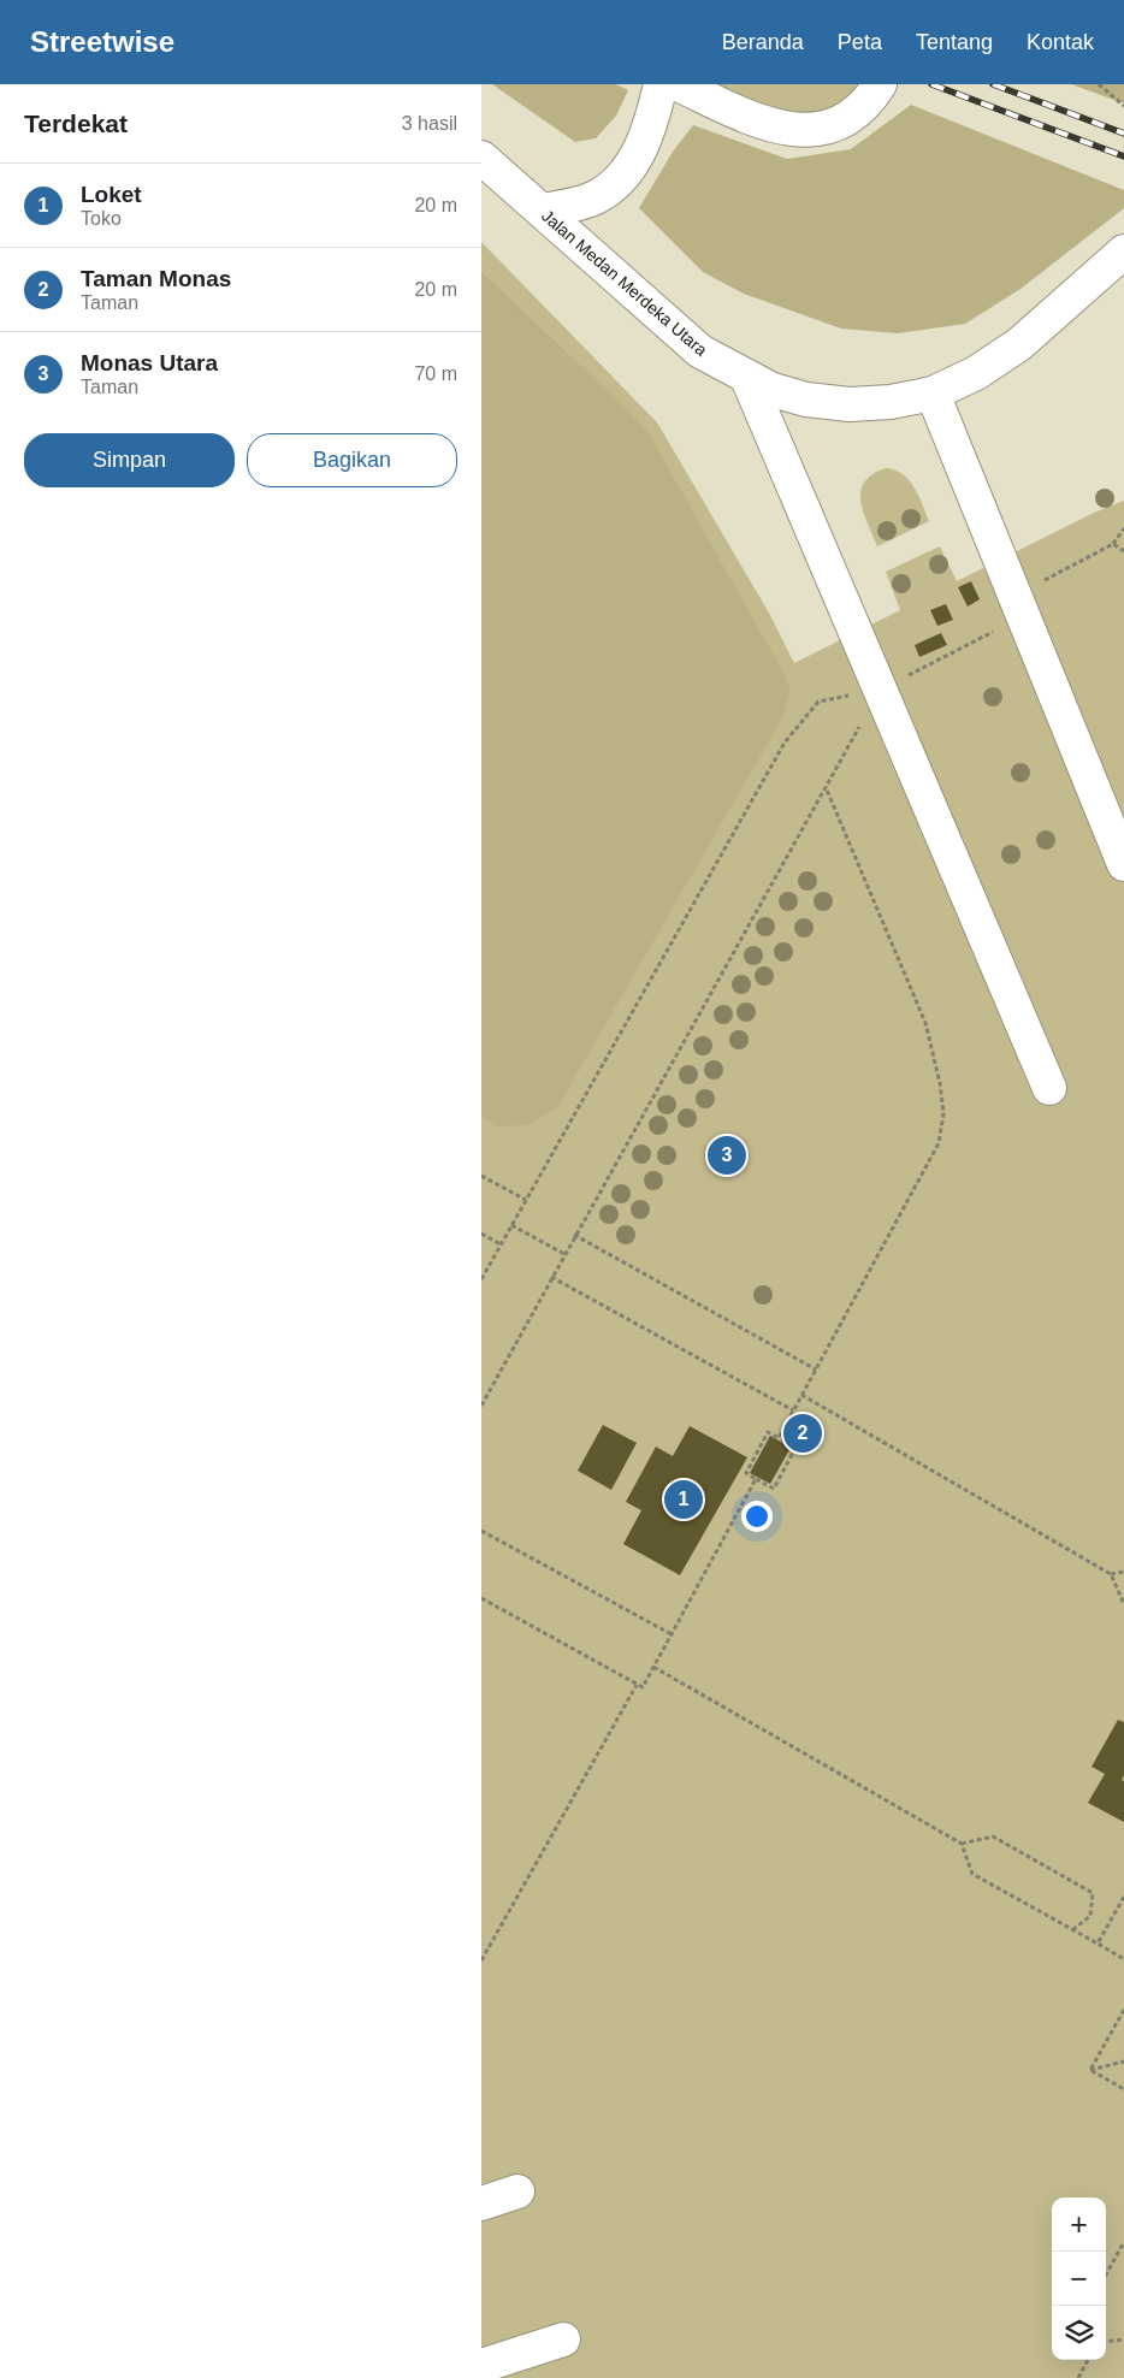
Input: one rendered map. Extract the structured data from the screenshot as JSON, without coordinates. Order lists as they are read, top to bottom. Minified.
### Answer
{"streets":{"street":["Jalan Medan Merdeka Utara"]},"page":{"header":"Streetwise","nav":["Beranda","Peta","Tentang","Kontak"],"heading":["Terdekat","3 hasil"],"list":[{"mark":"1","name":"Loket","note":"Toko","value":"20 m"},{"mark":"2","name":"Taman Monas","note":"Taman","value":"20 m"},{"mark":"3","name":"Monas Utara","note":"Taman","value":"70 m"}],"buttons":["Simpan","Bagikan"],"pins":["3","2","1"],"map_buttons":["+","−"]}}
